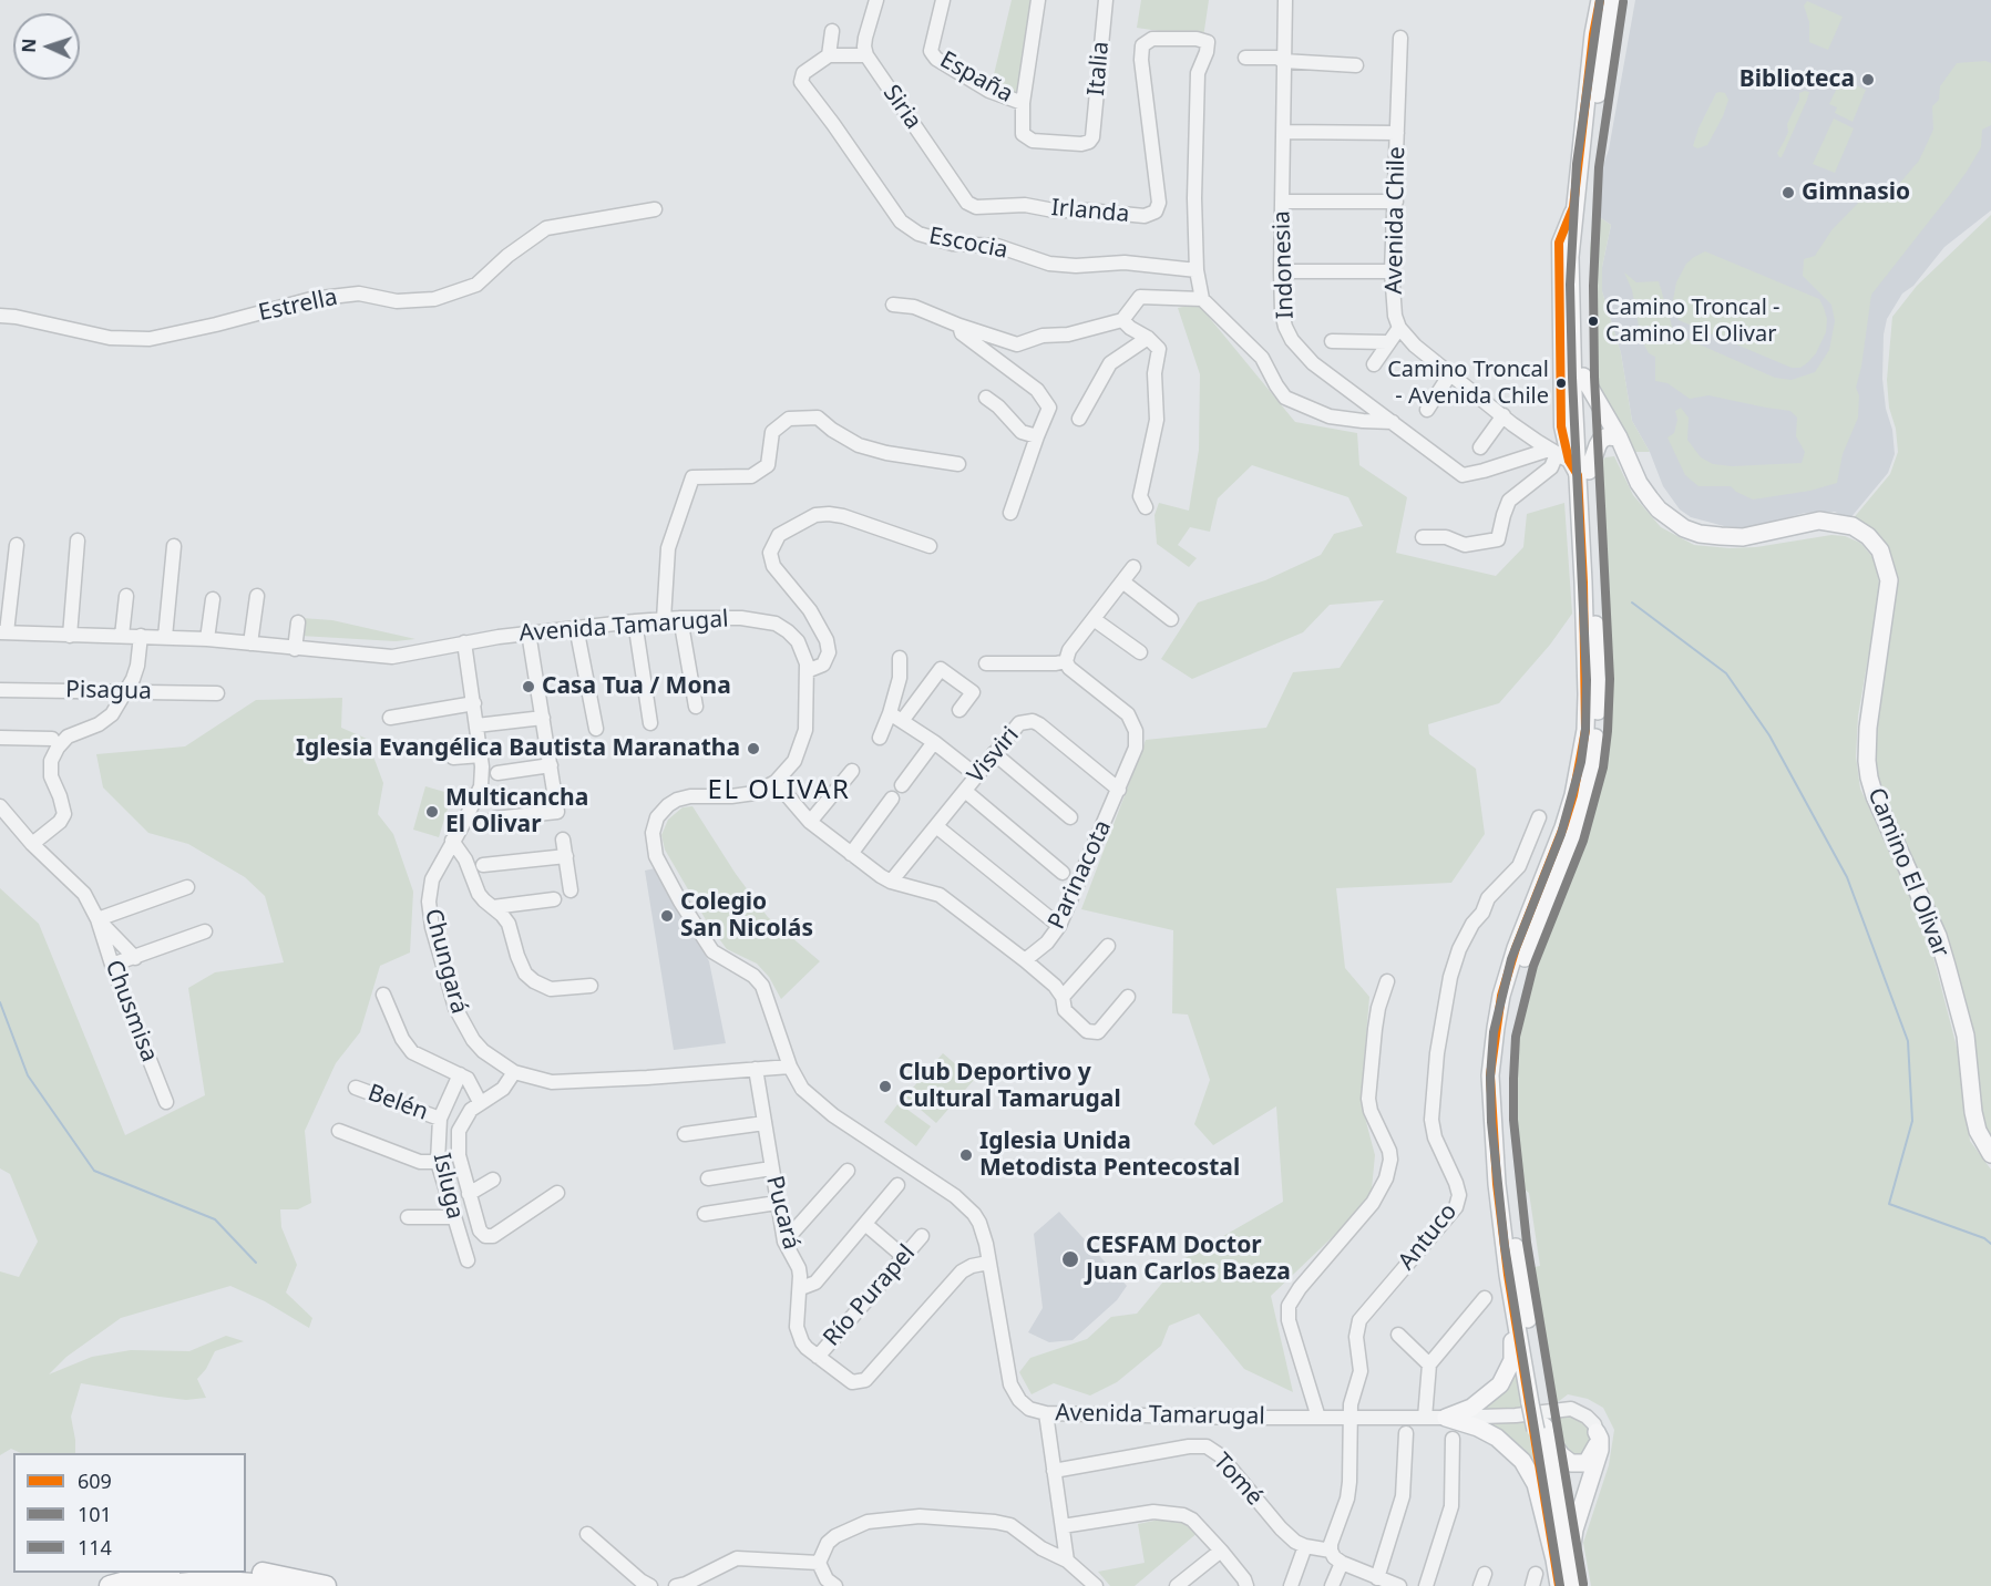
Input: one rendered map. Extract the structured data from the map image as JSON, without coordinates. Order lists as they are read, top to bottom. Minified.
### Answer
{"streets":{"main road":["Camino El Olivar"],"street":["Italia","España","Siria","Irlanda","Avenida Chile","Escocia","Indonesia","Estrella","Avenida Tamarugal","Pisagua","Visviri","Parinacota","Chungará","Chusmisa","Belén","Isluga","Pucará","Antuco","Río Purapel","Tomé"]},"crossings":[["Italia","España"],["Siria","Irlanda"],["Irlanda","Escocia"],["Avenida Chile","Indonesia"],["Avenida Tamarugal","Chungará"],["Avenida Tamarugal","Pucará"],["Avenida Tamarugal","Antuco"],["Visviri","Parinacota"],["Chungará","Isluga"],["Chungará","Pucará"],["Belén","Isluga"],["Pucará","Río Purapel"],["Antuco","Tomé"]],"districts":["EL OLIVAR"],"places":["Biblioteca","Gimnasio","Camino Troncal - Camino El Olivar","Camino Troncal - Avenida Chile","Casa Tua / Mona","Iglesia Evangélica Bautista Maranatha","Multicancha El Olivar","Colegio San Nicolás","Club Deportivo y Cultural Tamarugal","Iglesia Unida Metodista Pentecostal","CESFAM Doctor Juan Carlos Baeza"],"lines":["transit line 609","transit line 114","transit line 101"],"legend":["609","101","114"],"north":"left"}
